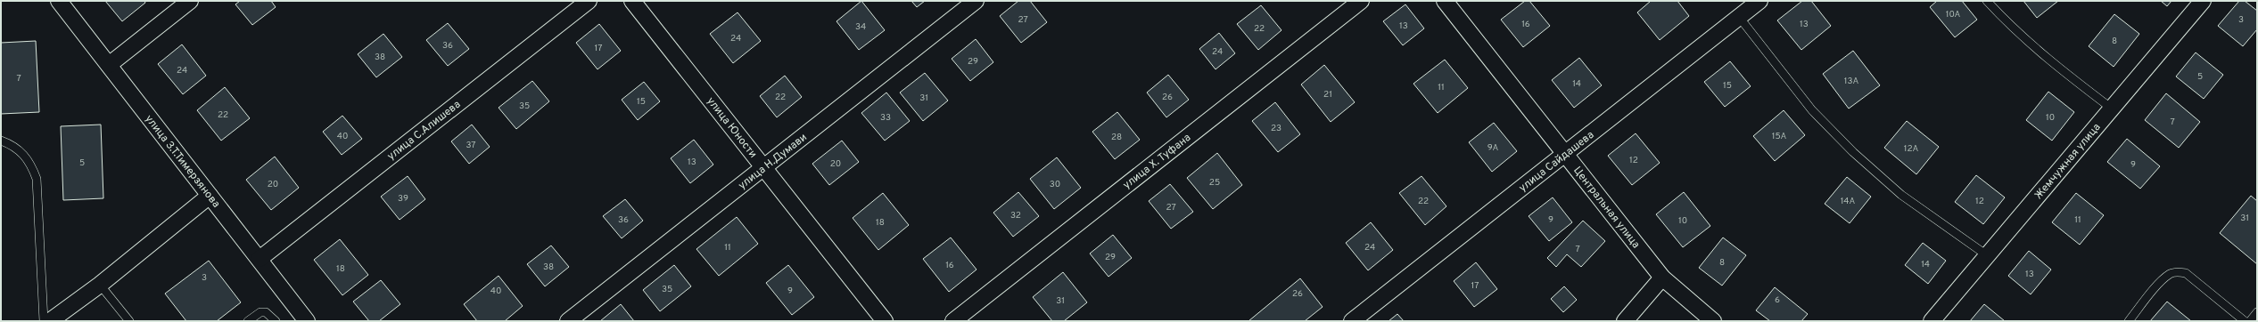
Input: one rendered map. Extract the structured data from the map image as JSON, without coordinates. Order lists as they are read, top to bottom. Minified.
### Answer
{"streets":{"street":["улица Юности","улица С.Алишева","улица З.Т.Тимерзянова","улица Н.Думави","улица Х. Туфана","улица Сайдашева","Жемчужная улица","Центральная улица"]},"crossings":[["улица Юности","улица Н.Думави"],["улица С.Алишева","улица З.Т.Тимерзянова"],["улица Сайдашева","Центральная улица"]],"house_numbers":["10А","27","3","16","13","13","34","22","24","8","36","17","24","38","29","24","5","7","13А","14","15","11","21","22","26","31","15","35","22","33","10","7","23","40","15А","28","37","9А","12А","12","13","5","20","9","25","20","30","39","22","14А","12","27","32","31","36","9","11","10","18","11","24","7","29","8","14","16","38","18","13","3","17","35","40","9","26","6","31"]}
